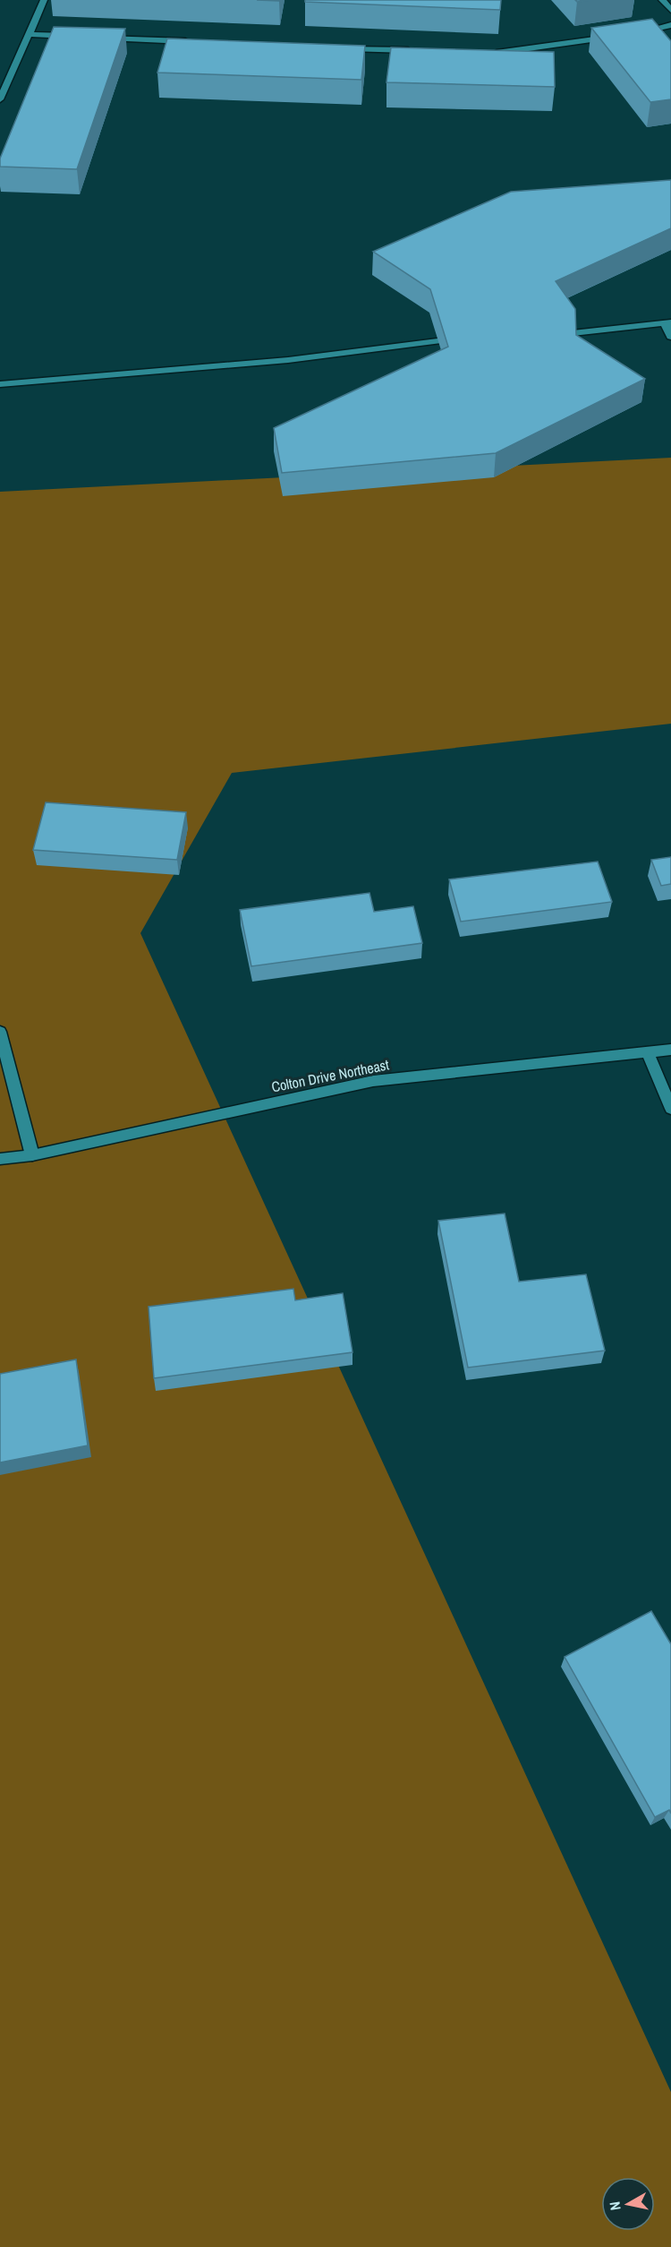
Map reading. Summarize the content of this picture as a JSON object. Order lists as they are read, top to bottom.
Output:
{
  "streets": {
    "street": ["Colton Drive Northeast"]
  },
  "north": "left"
}
